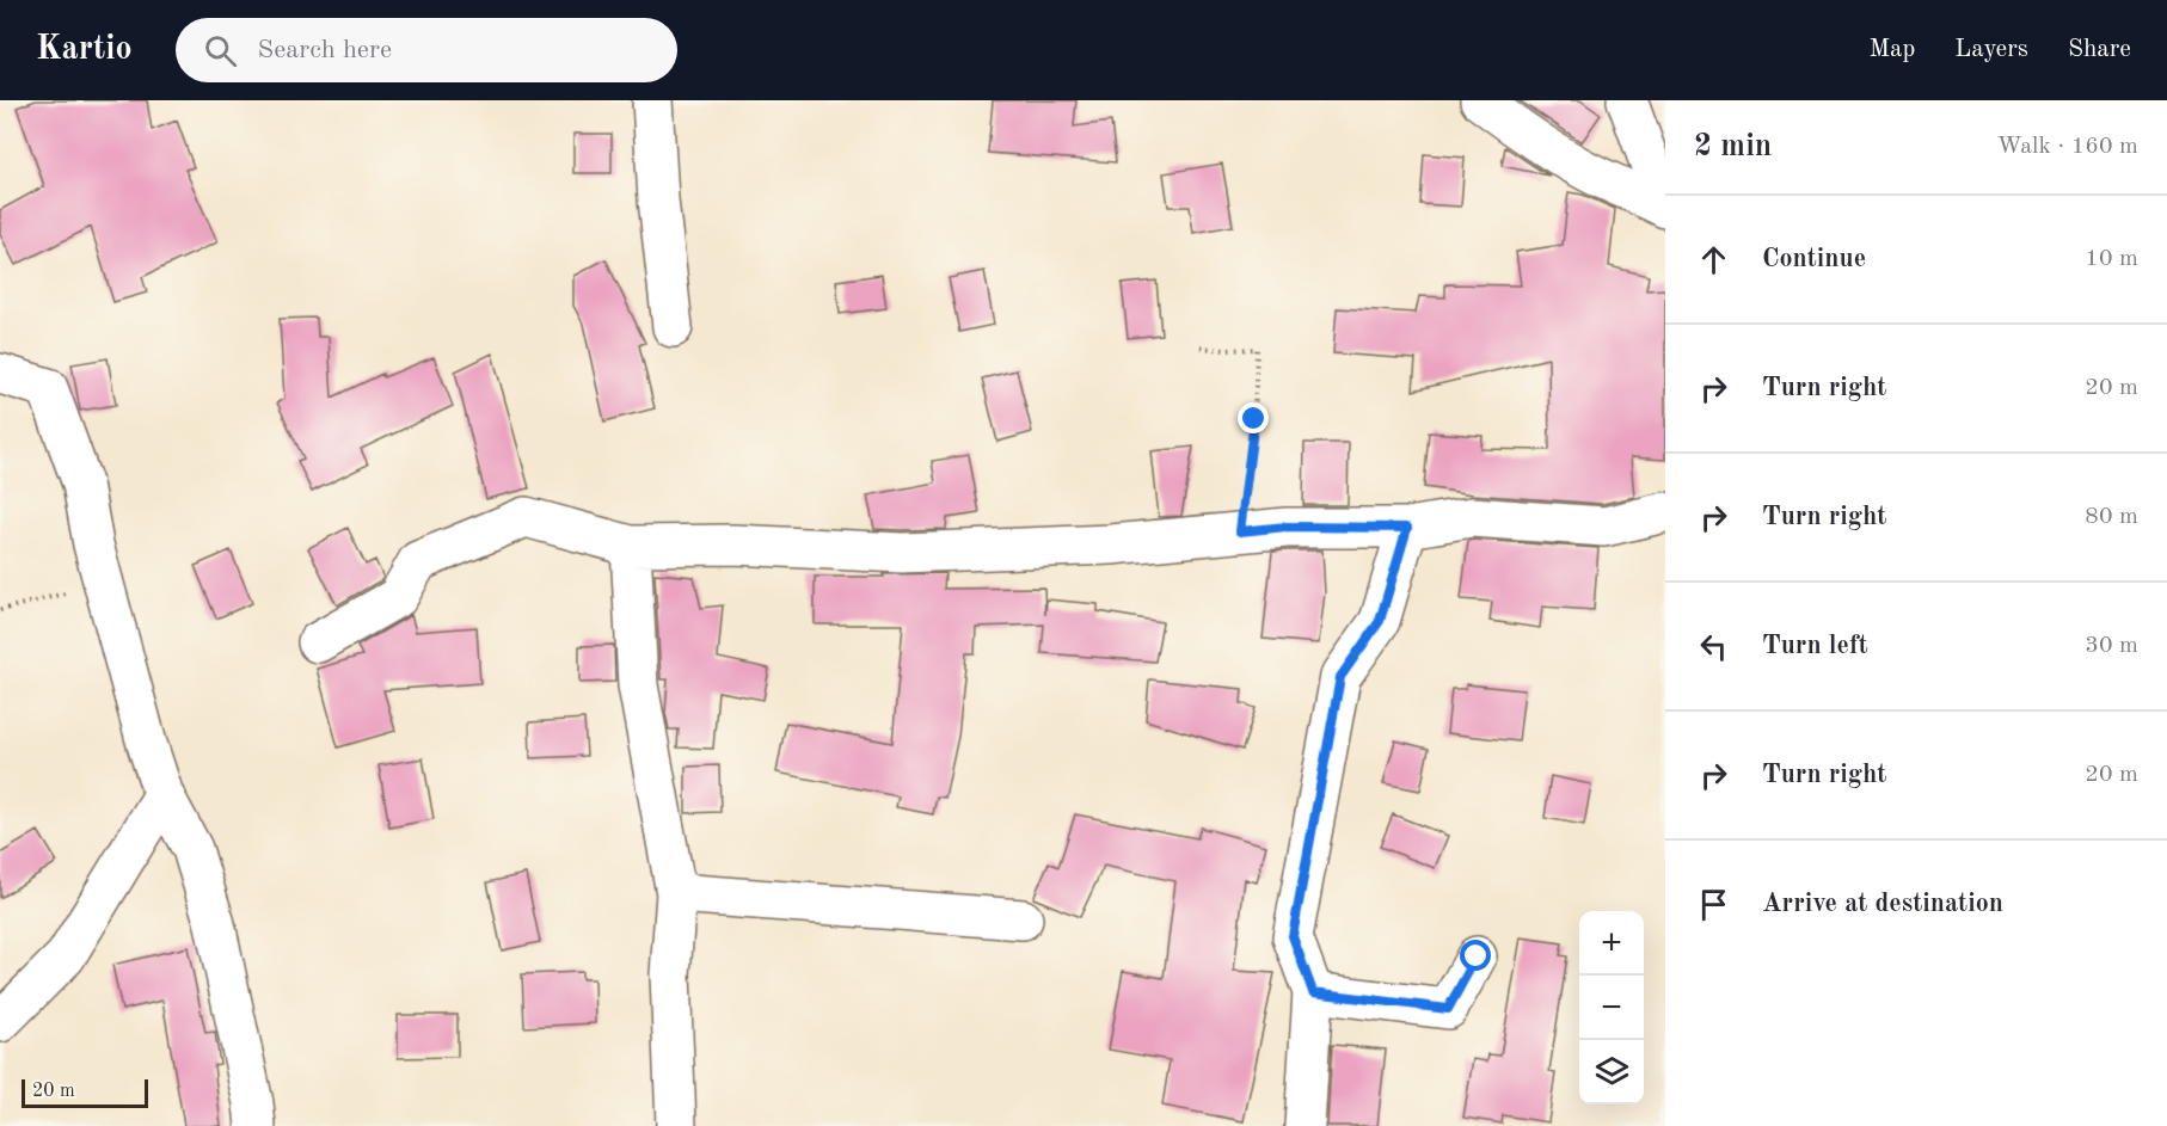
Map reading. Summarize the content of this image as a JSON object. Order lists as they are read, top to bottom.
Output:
{
  "scale_bar": "20 m",
  "page": {
    "header": "Kartio",
    "search": "Search here",
    "nav": ["Map", "Layers", "Share"],
    "heading": ["2 min", "Walk · 160 m"],
    "list": [
      ["Continue", "10 m"],
      ["Turn right", "20 m"],
      ["Turn right", "80 m"],
      ["Turn left", "30 m"],
      ["Turn right", "20 m"],
      "Arrive at destination"
    ],
    "map_buttons": ["+", "−"],
    "scale": "20 m"
  }
}
